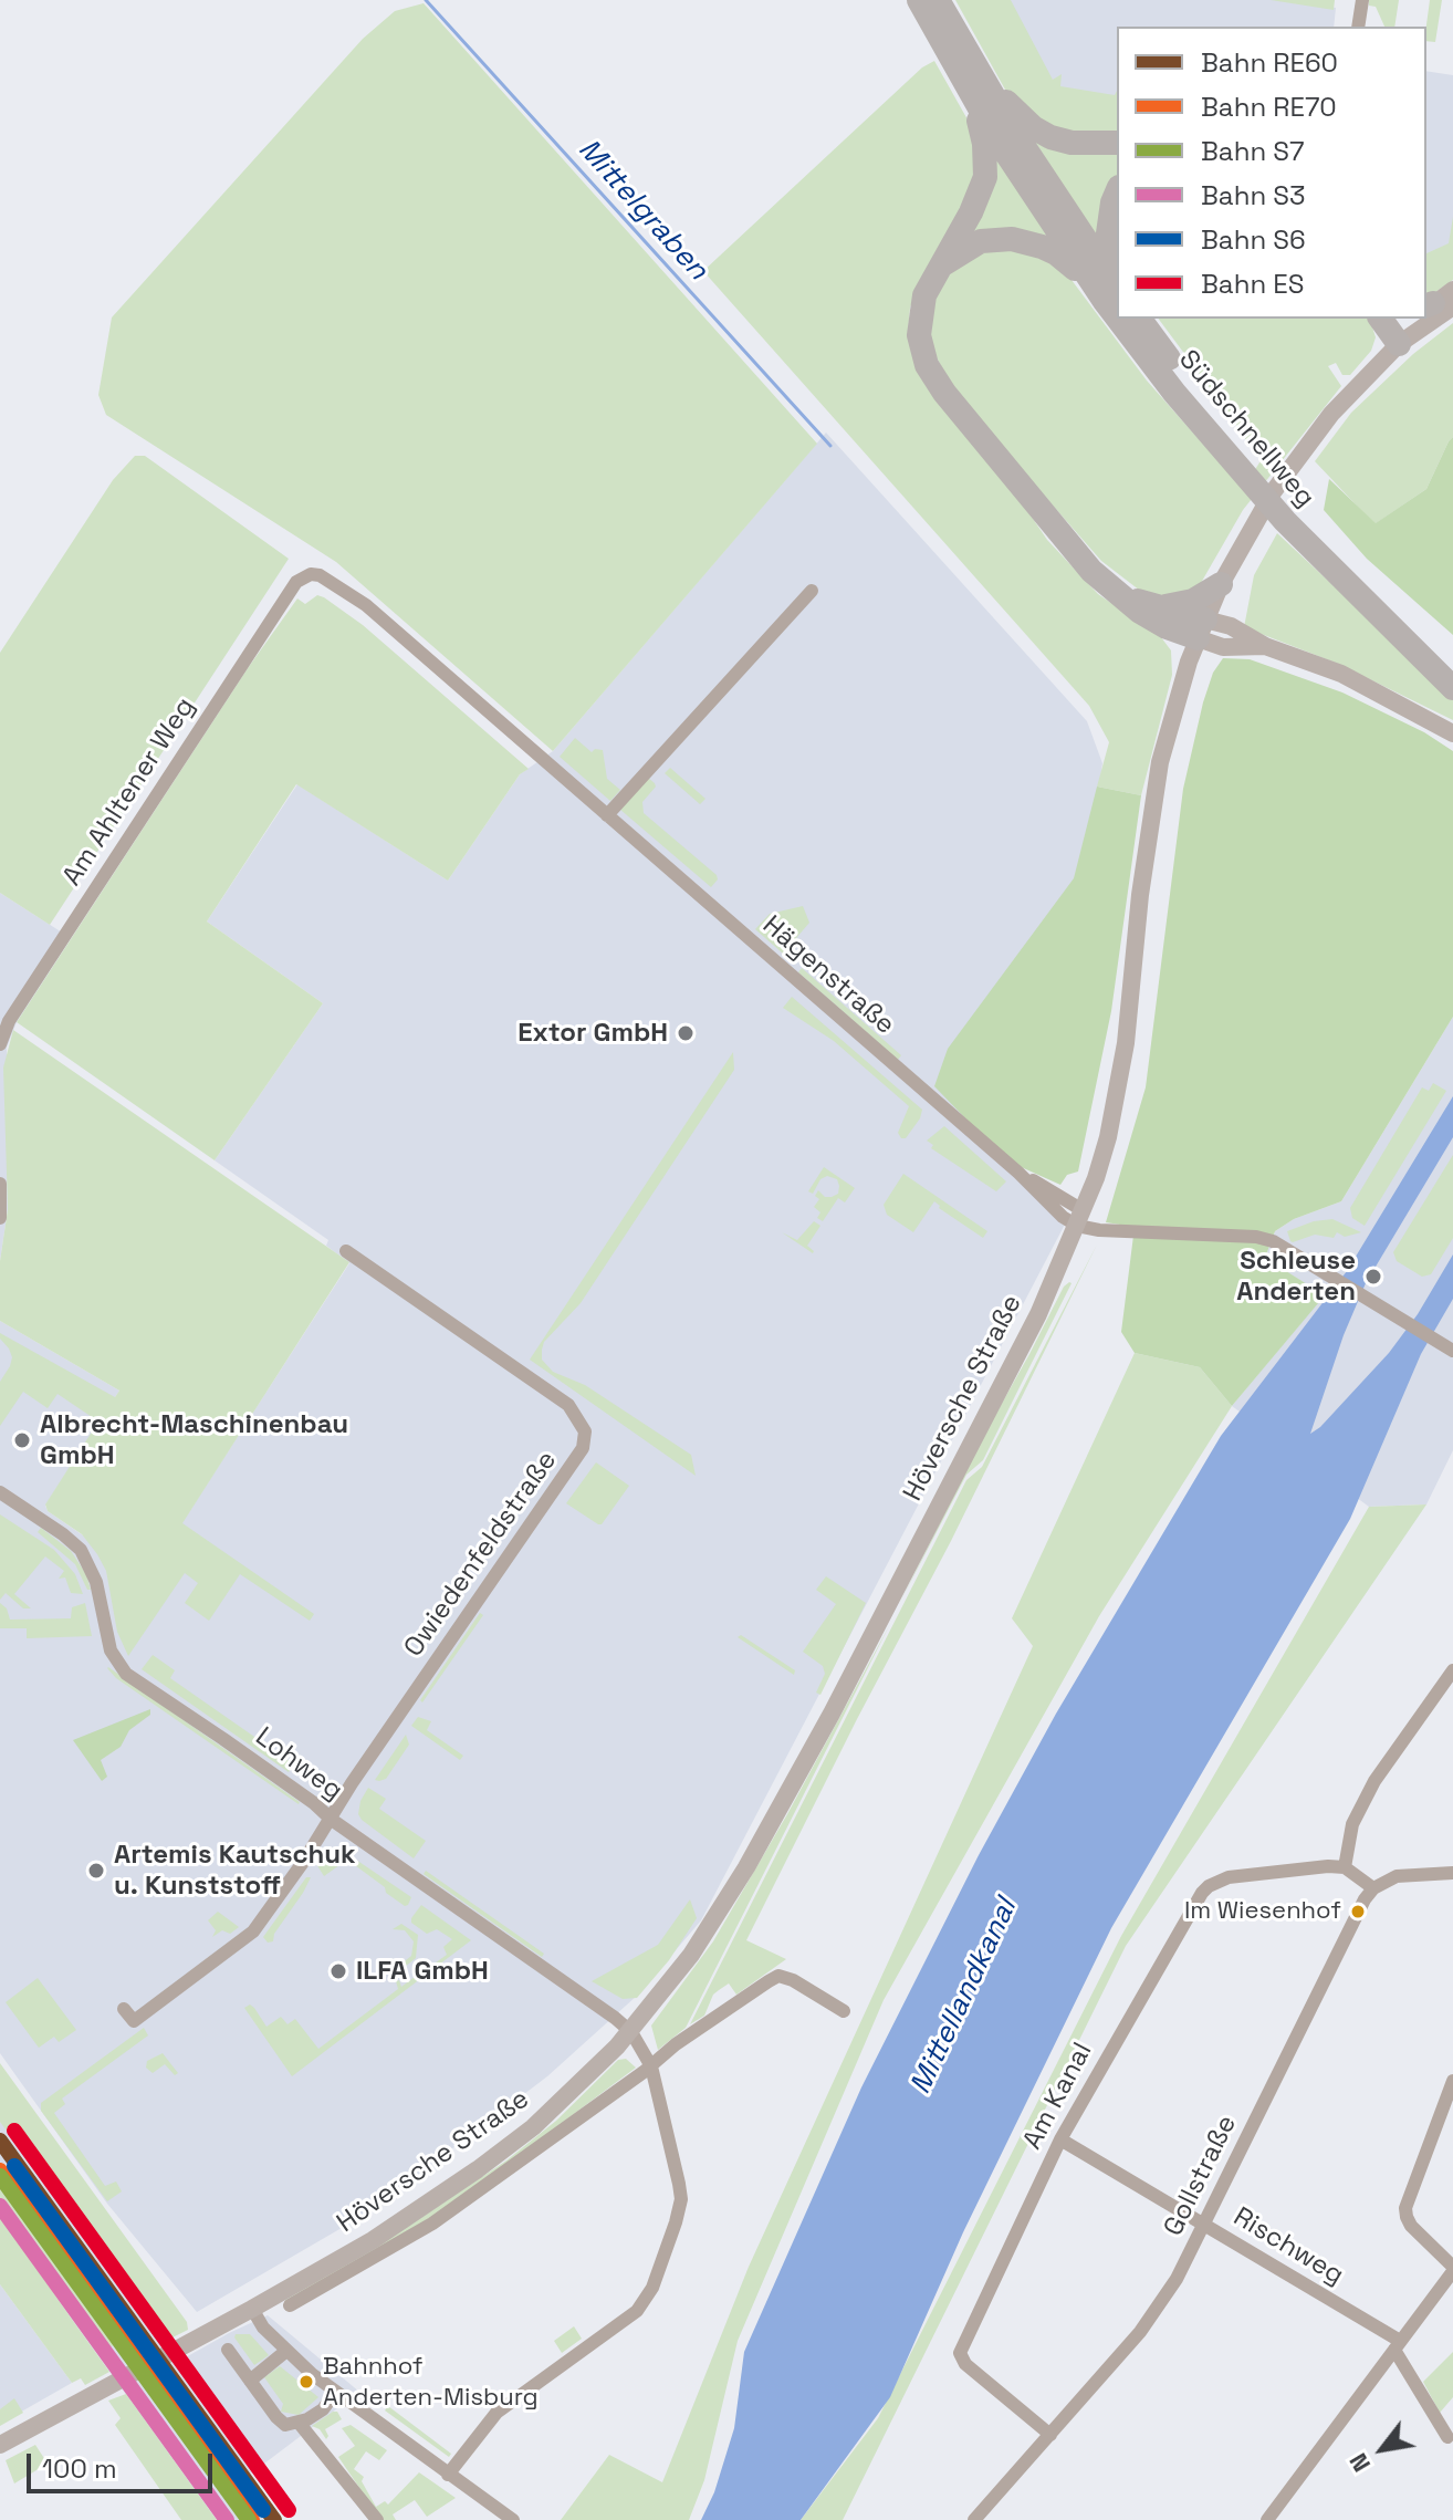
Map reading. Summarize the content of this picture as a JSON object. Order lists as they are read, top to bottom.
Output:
{
  "streets": {
    "highway": ["Südschnellweg"],
    "main road": ["Höversche Straße"],
    "street": [
      "Am Ahltener Weg",
      "Hägenstraße",
      "Owiedenfeldstraße",
      "Lohweg",
      "Am Kanal",
      "Gollstraße",
      "Rischweg"
    ]
  },
  "crossings": [
    ["Am Ahltener Weg", "Hägenstraße"],
    ["Hägenstraße", "Höversche Straße"],
    ["Höversche Straße", "Lohweg"],
    ["Owiedenfeldstraße", "Lohweg"],
    ["Am Kanal", "Gollstraße"],
    ["Am Kanal", "Rischweg"],
    ["Gollstraße", "Rischweg"]
  ],
  "water": ["Mittelgraben", "Mittellandkanal"],
  "places": [
    "Extor GmbH",
    "Schleuse Anderten",
    "Albrecht-Maschinenbau GmbH",
    "Artemis Kautschuk u. Kunststoff",
    "Im Wiesenhof",
    "ILFA GmbH",
    "Bahnhof Anderten-Misburg"
  ],
  "lines": [
    "rail line ES",
    "rail line RE60",
    "rail line S6",
    "rail line RE70",
    "rail line S7",
    "rail line S3"
  ],
  "legend": [
    "Bahn RE60",
    "Bahn RE70",
    "Bahn S7",
    "Bahn S3",
    "Bahn S6",
    "Bahn ES"
  ],
  "scale_bar": "100 m",
  "north": "bottom left"
}
